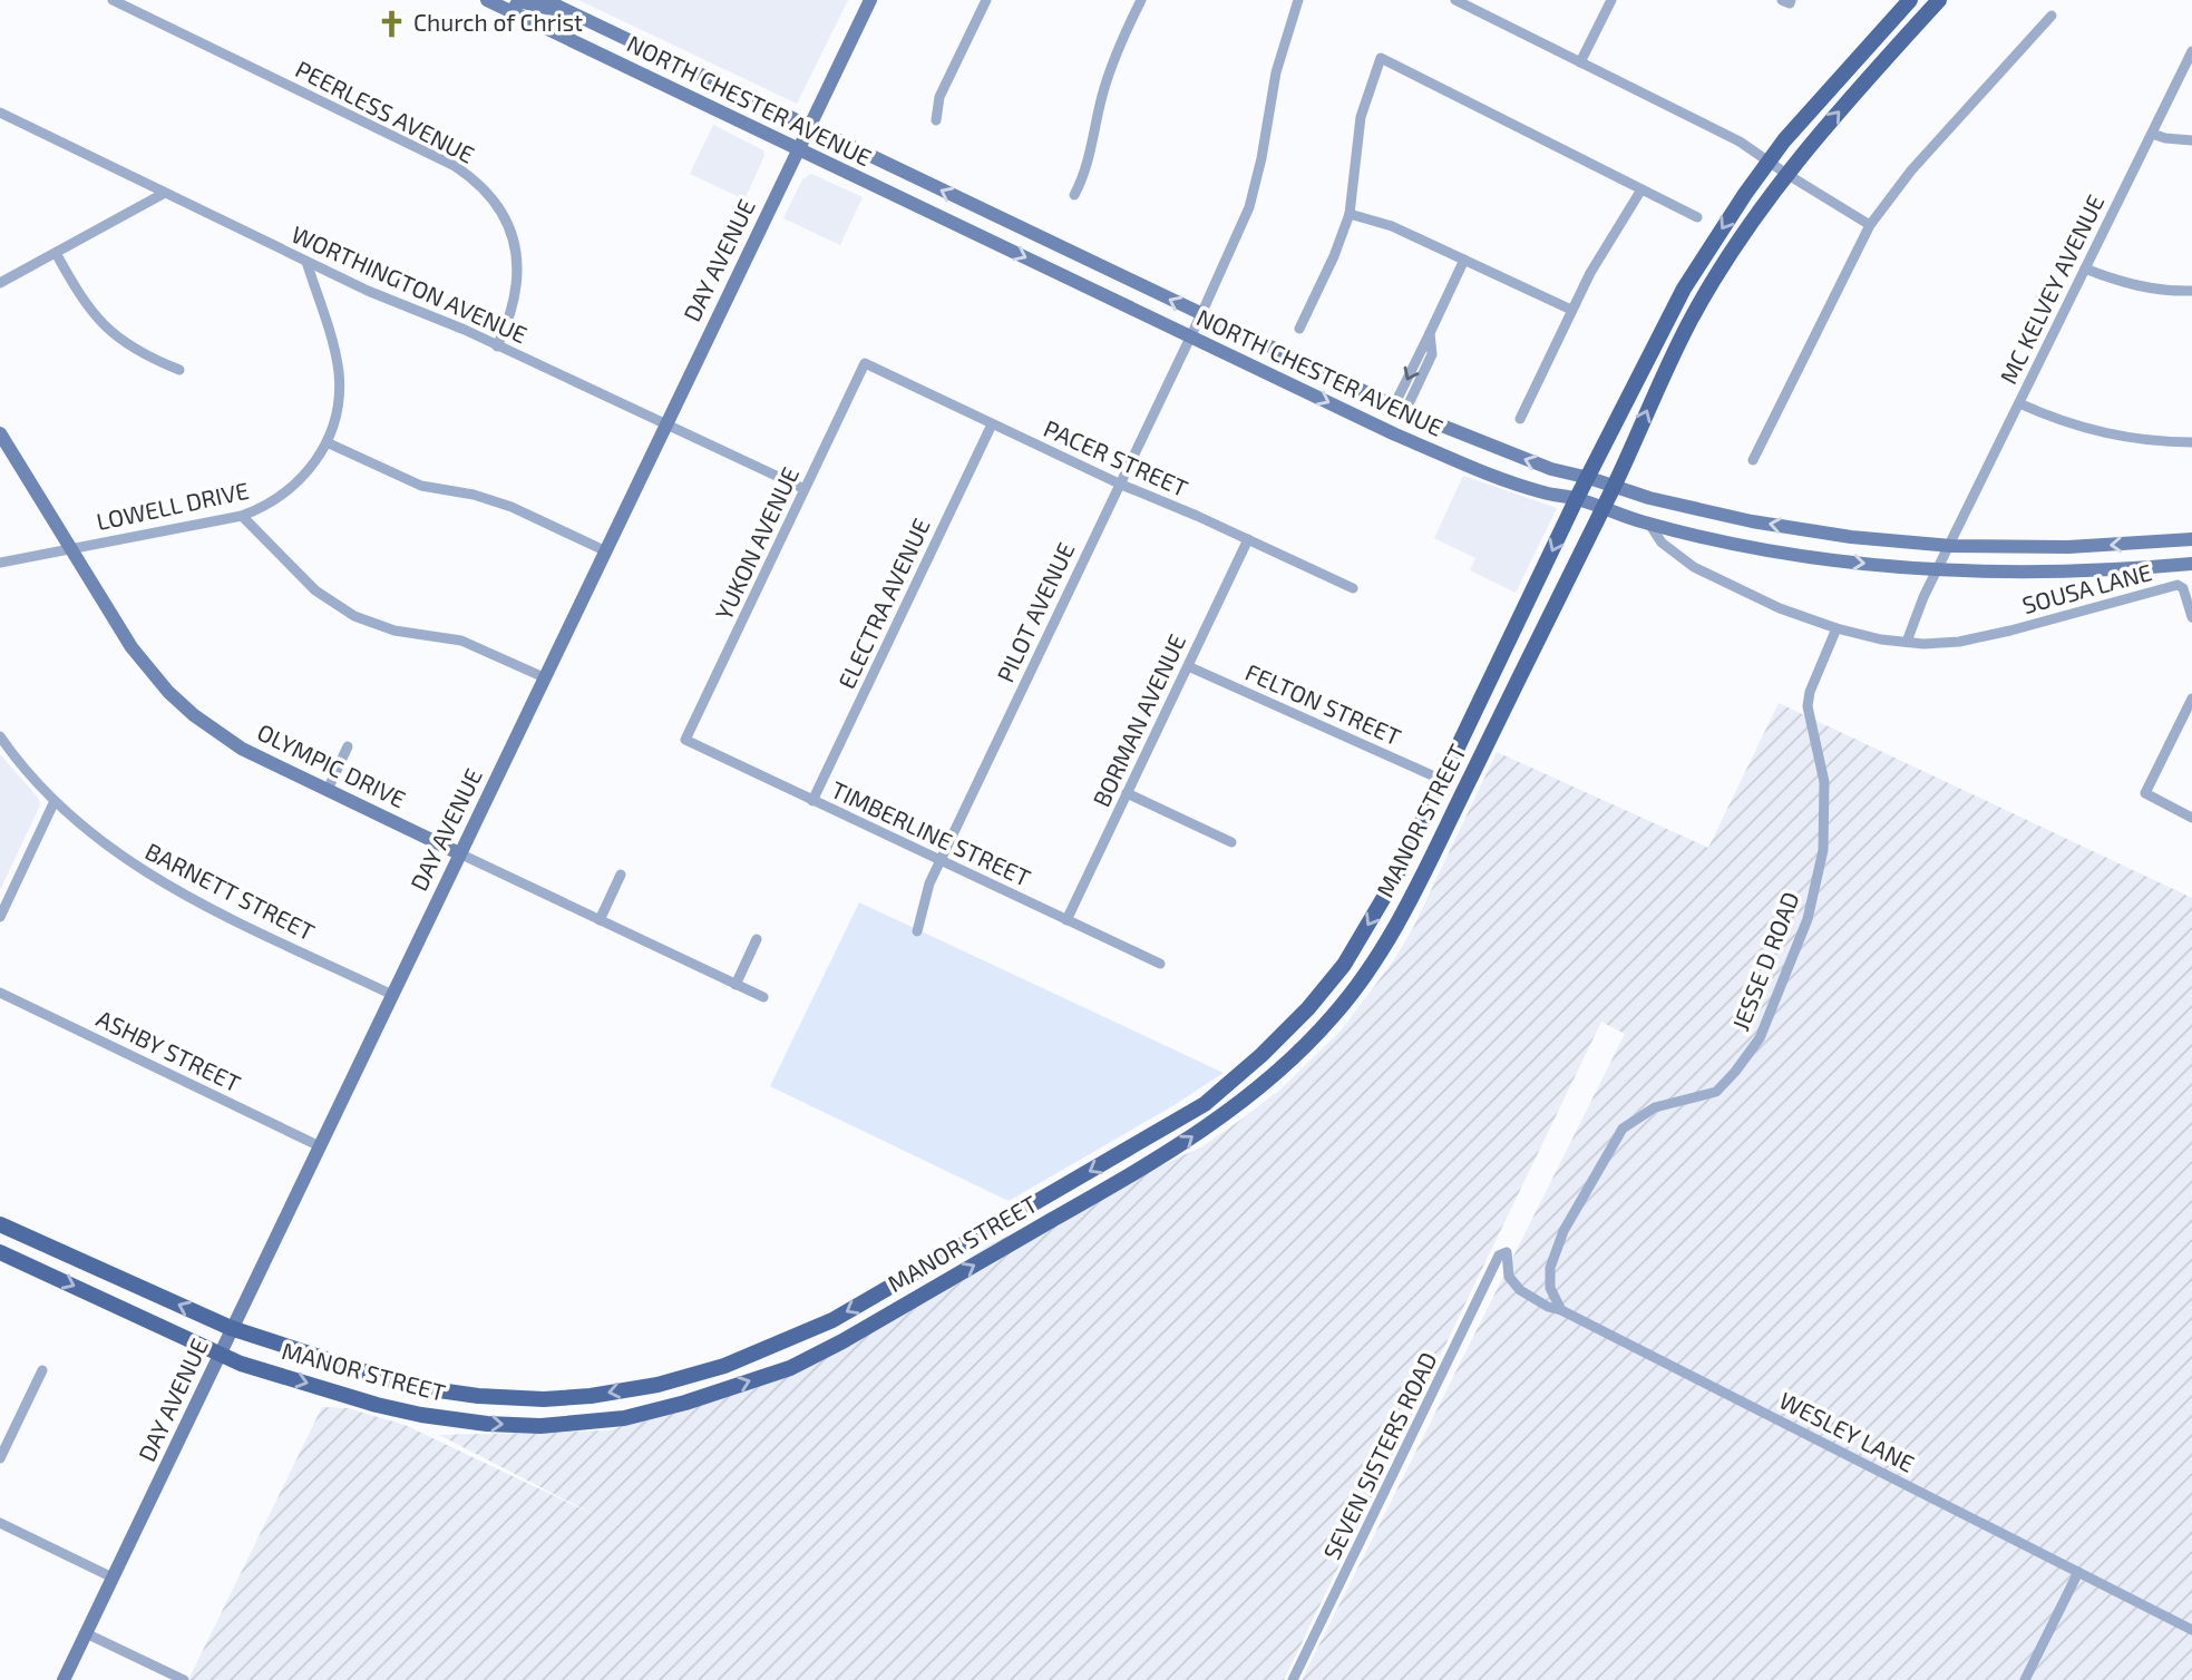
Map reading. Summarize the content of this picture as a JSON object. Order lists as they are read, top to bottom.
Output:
{
  "streets": {
    "main road": [
      "NORTH CHESTER AVENUE",
      "DAY AVENUE",
      "OLYMPIC DRIVE",
      "MANOR STREET"
    ],
    "street": [
      "PEERLESS AVENUE",
      "WORTHINGTON AVENUE",
      "MC KELVEY AVENUE",
      "PACER STREET",
      "LOWELL DRIVE",
      "YUKON AVENUE",
      "SOUSA LANE",
      "ELECTRA AVENUE",
      "PILOT AVENUE",
      "FELTON STREET",
      "BORMAN AVENUE",
      "TIMBERLINE STREET",
      "BARNETT STREET",
      "JESSE D ROAD",
      "ASHBY STREET",
      "WESLEY LANE",
      "SEVEN SISTERS ROAD"
    ]
  },
  "crossings": [
    ["NORTH CHESTER AVENUE", "DAY AVENUE"],
    ["NORTH CHESTER AVENUE", "MC KELVEY AVENUE"],
    ["NORTH CHESTER AVENUE", "PILOT AVENUE"],
    ["NORTH CHESTER AVENUE", "MANOR STREET"],
    ["PEERLESS AVENUE", "WORTHINGTON AVENUE"],
    ["DAY AVENUE", "WORTHINGTON AVENUE"],
    ["DAY AVENUE", "OLYMPIC DRIVE"],
    ["DAY AVENUE", "MANOR STREET"],
    ["DAY AVENUE", "BARNETT STREET"],
    ["DAY AVENUE", "ASHBY STREET"],
    ["WORTHINGTON AVENUE", "LOWELL DRIVE"],
    ["WORTHINGTON AVENUE", "YUKON AVENUE"],
    ["PACER STREET", "YUKON AVENUE"],
    ["PACER STREET", "ELECTRA AVENUE"],
    ["PACER STREET", "PILOT AVENUE"],
    ["PACER STREET", "BORMAN AVENUE"],
    ["LOWELL DRIVE", "OLYMPIC DRIVE"],
    ["YUKON AVENUE", "TIMBERLINE STREET"],
    ["ELECTRA AVENUE", "TIMBERLINE STREET"],
    ["PILOT AVENUE", "TIMBERLINE STREET"],
    ["FELTON STREET", "BORMAN AVENUE"],
    ["FELTON STREET", "MANOR STREET"],
    ["BORMAN AVENUE", "TIMBERLINE STREET"],
    ["JESSE D ROAD", "WESLEY LANE"],
    ["WESLEY LANE", "SEVEN SISTERS ROAD"]
  ],
  "places": {
    "church": ["Church of Christ"]
  }
}
